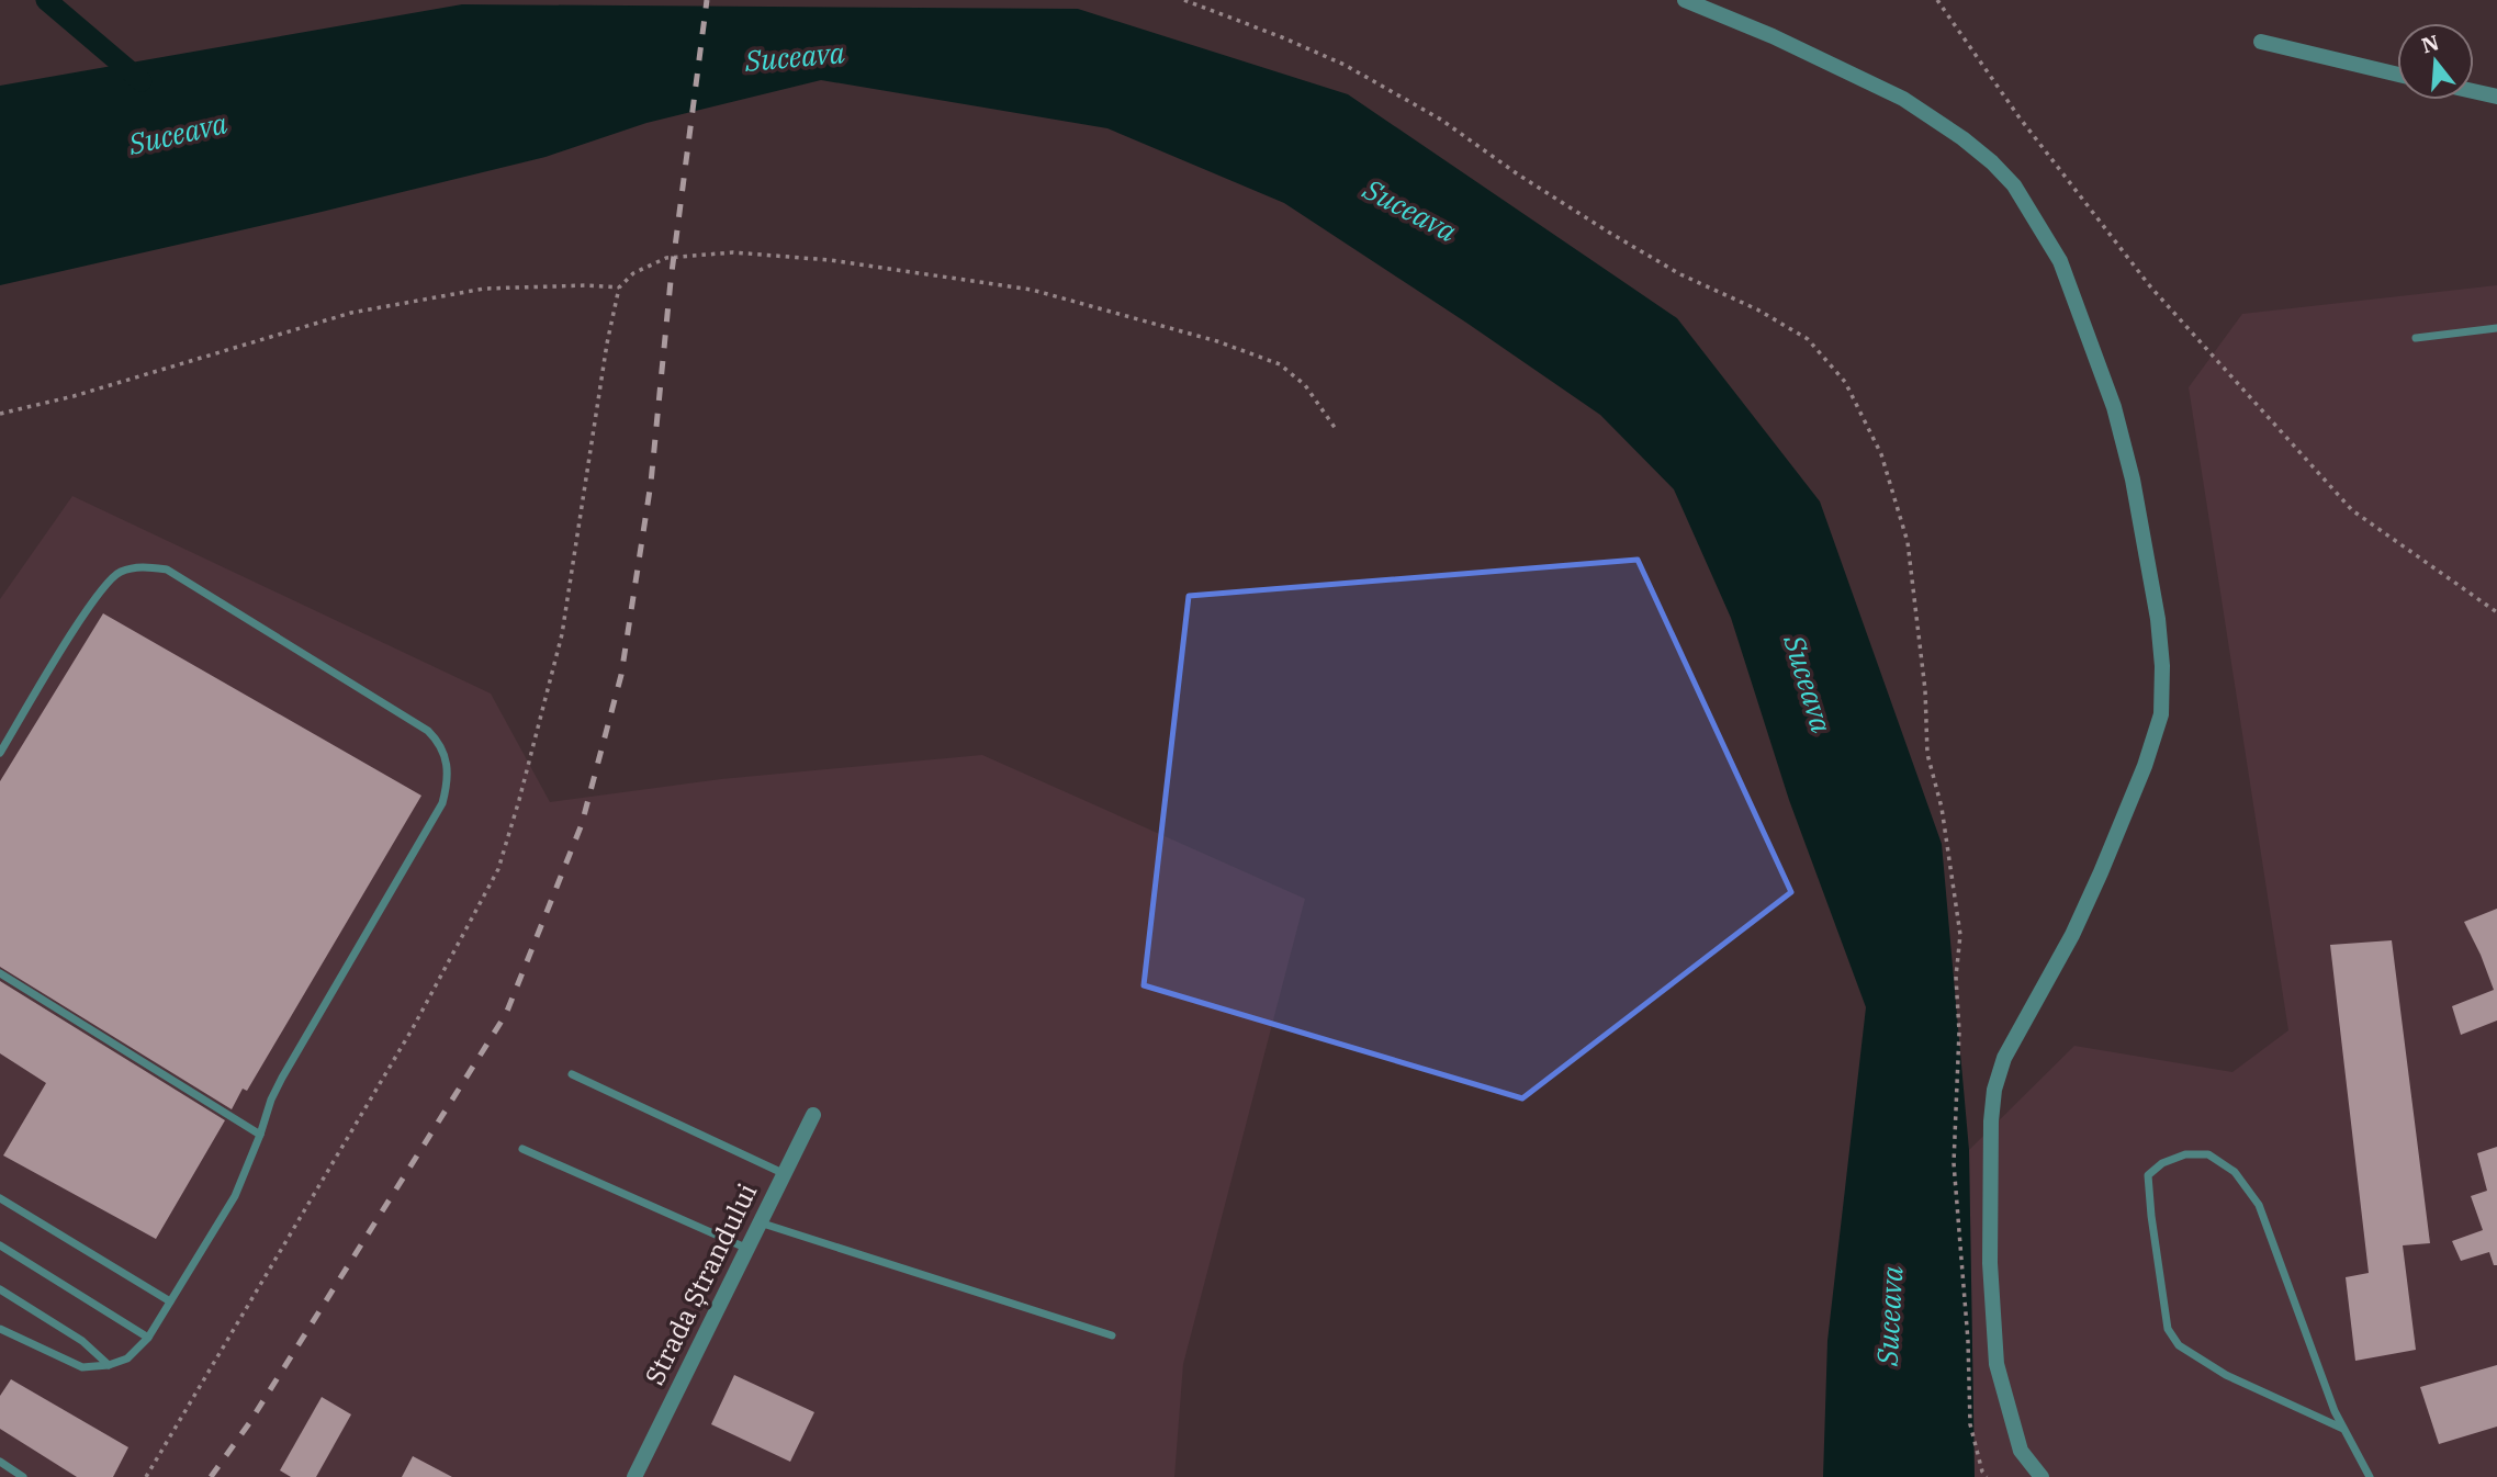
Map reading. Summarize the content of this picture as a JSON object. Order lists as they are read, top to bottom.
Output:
{
  "streets": {
    "street": ["Strada Ștrandului"]
  },
  "water": ["Suceava"],
  "north": "top"
}
